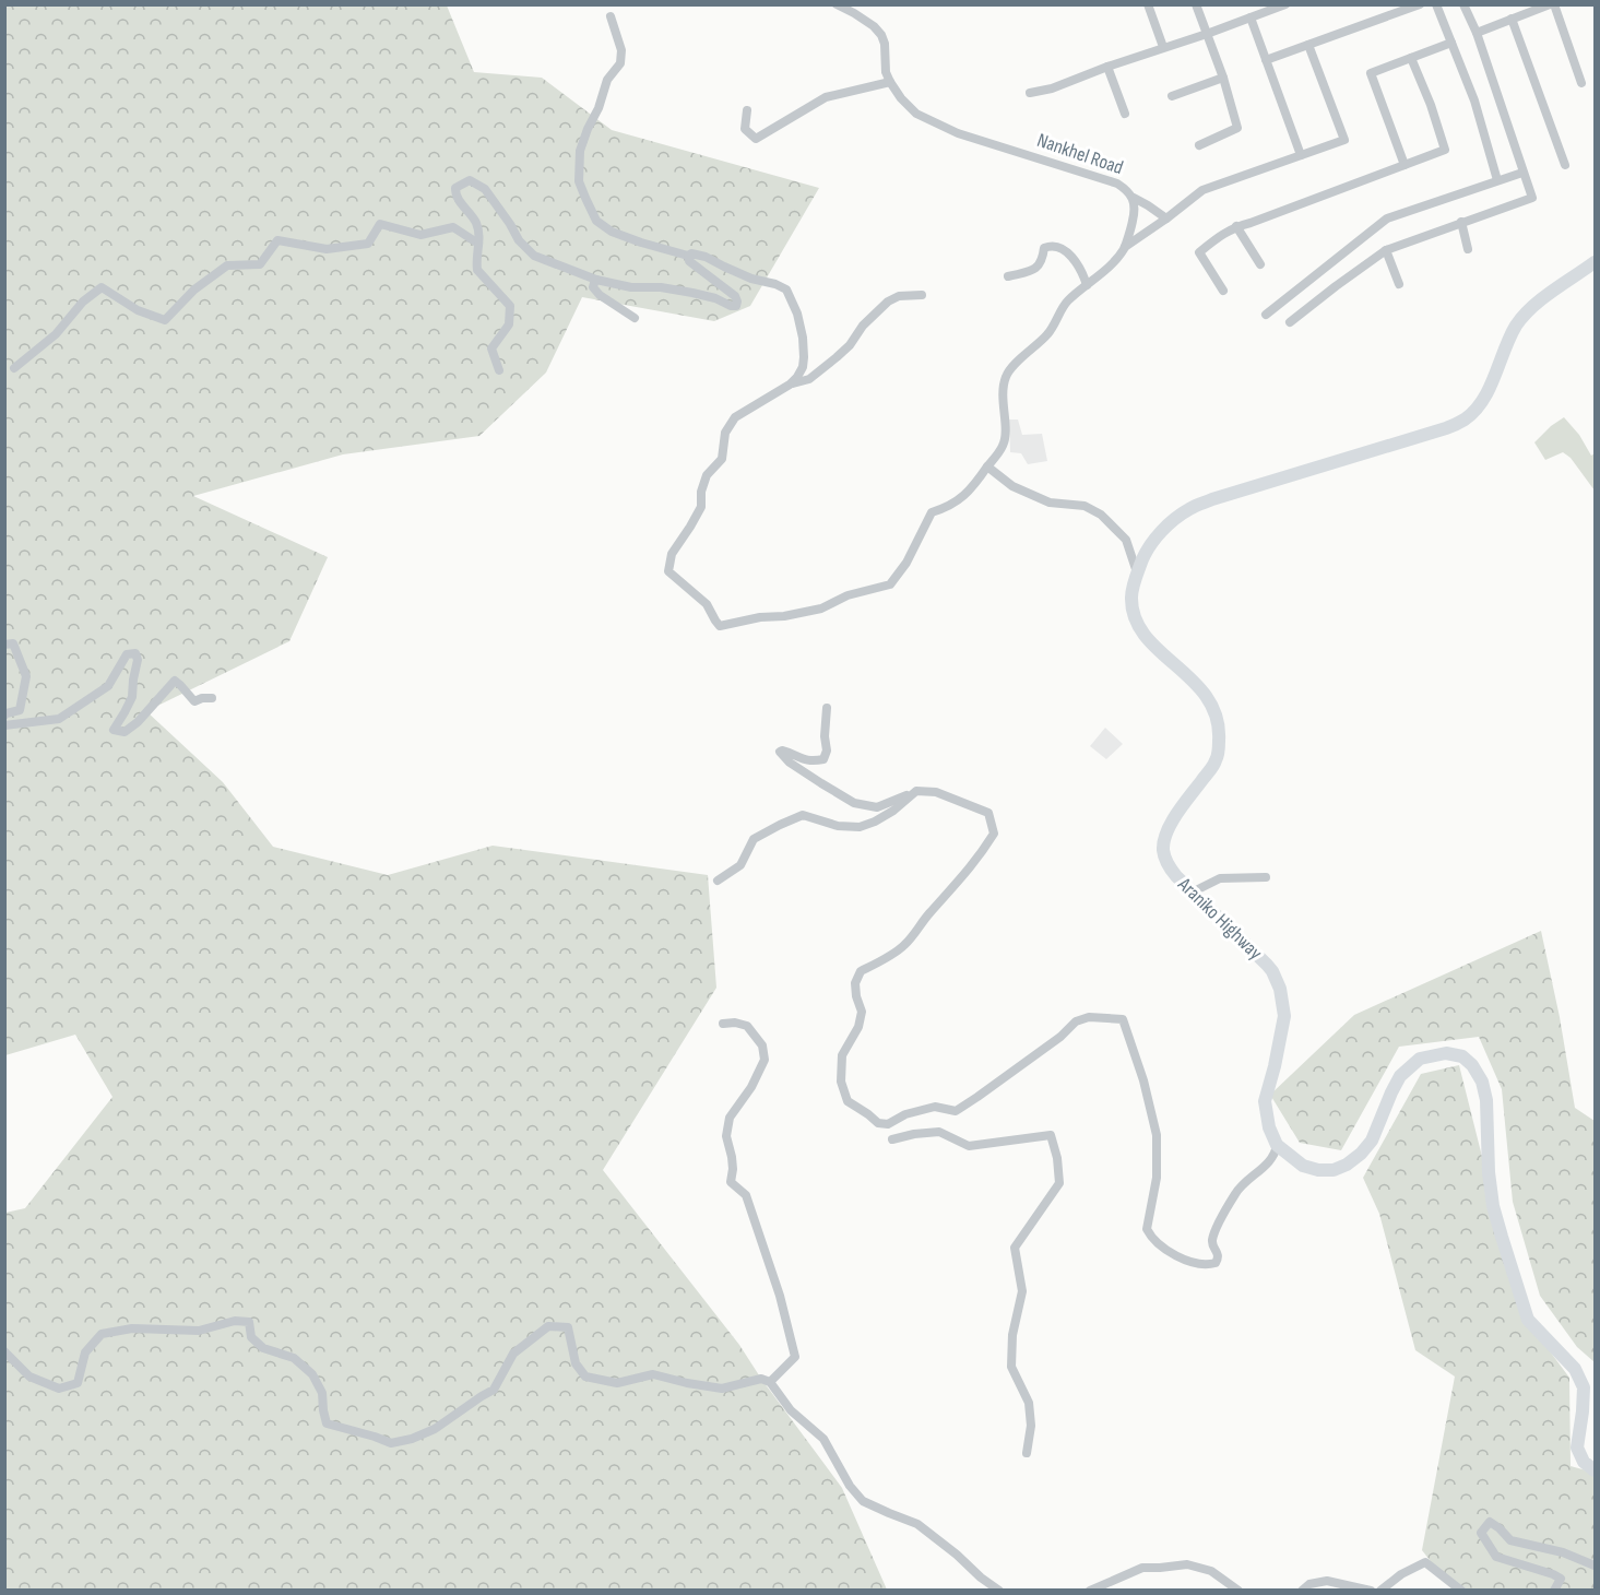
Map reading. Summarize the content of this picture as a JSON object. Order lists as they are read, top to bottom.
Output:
{
  "streets": {
    "highway": ["Araniko Highway"],
    "street": ["Nankhel Road"]
  }
}
